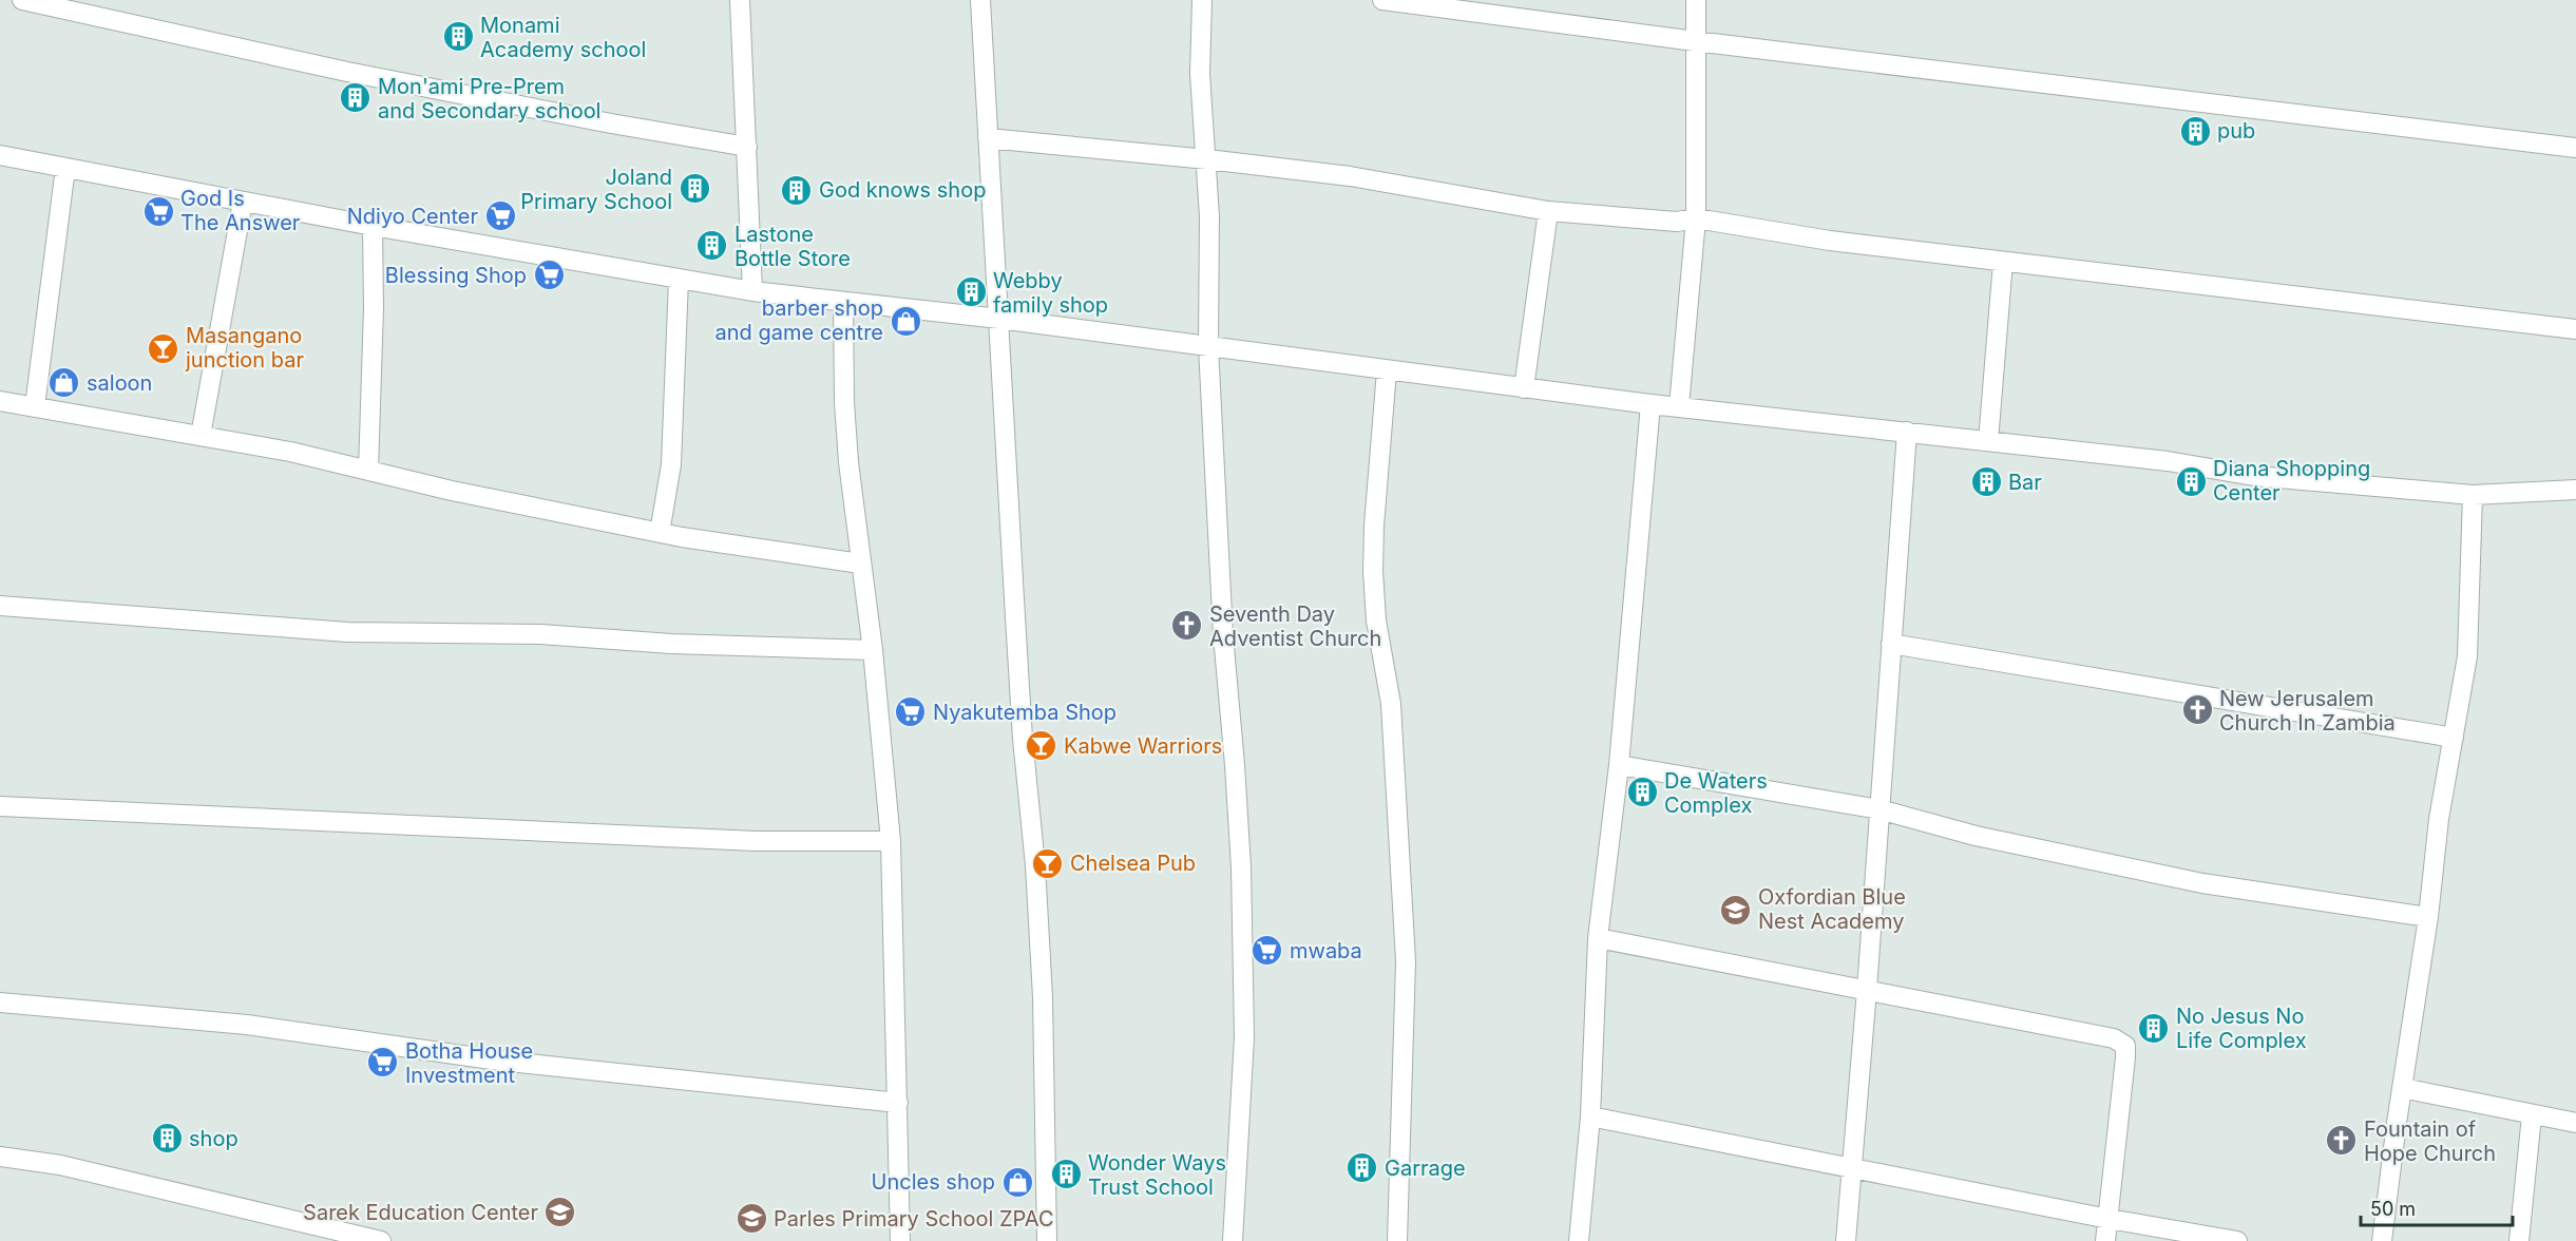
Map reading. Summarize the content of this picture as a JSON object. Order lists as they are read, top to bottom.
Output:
{
  "places": {
    "building": [
      "Monami Academy school",
      "Mon'ami Pre-Prem and Secondary school",
      "pub",
      "Joland Primary School",
      "God knows shop",
      "Lastone Bottle Store",
      "Webby family shop",
      "Diana Shopping Center",
      "Bar",
      "De Waters Complex",
      "No Jesus No Life Complex",
      "shop",
      "Garrage",
      "Wonder Ways Trust School"
    ],
    "supermarket": [
      "God Is The Answer",
      "Ndiyo Center",
      "Blessing Shop",
      "Nyakutemba Shop",
      "mwaba",
      "Botha House Investment"
    ],
    "shop": ["barber shop and game centre", "saloon", "Uncles shop"],
    "bar": ["Masangano junction bar", "Kabwe Warriors", "Chelsea Pub"],
    "church": ["Seventh Day Adventist Church", "New Jerusalem Church In Zambia", "Fountain of Hope Church"],
    "school or university": ["Oxfordian Blue Nest Academy", "Sarek Education Center", "Parles Primary School ZPAC"]
  },
  "scale_bar": "50 m"
}
